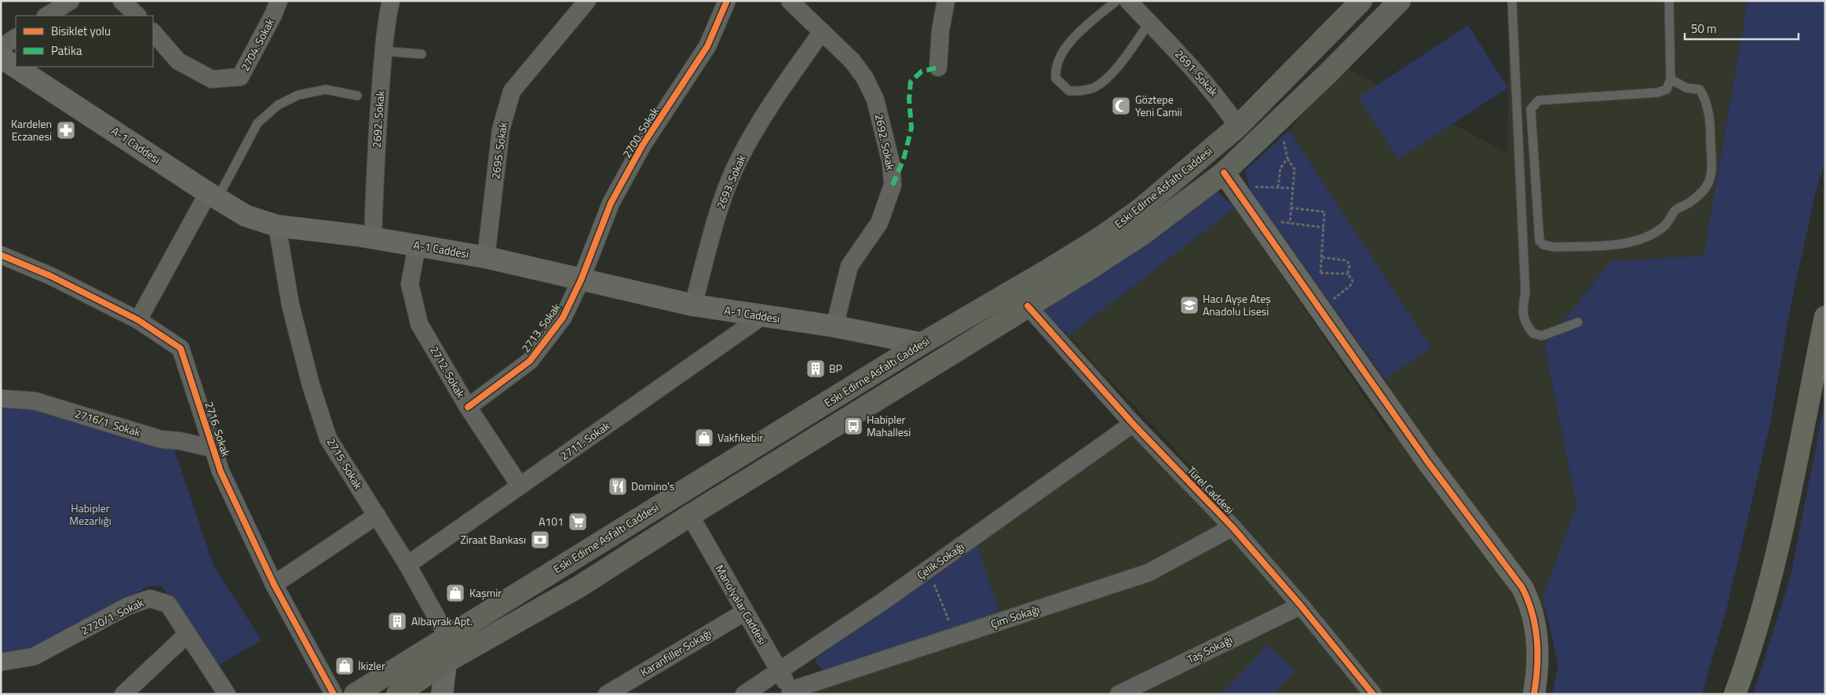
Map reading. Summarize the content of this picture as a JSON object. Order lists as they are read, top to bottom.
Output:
{
  "streets": {
    "main road": ["A-1 Caddesi", "Eski Edirne Asfaltı Caddesi"],
    "street": [
      "2704. Sokak",
      "2691. Sokak",
      "2692. Sokak",
      "2700. Sokak",
      "2695. Sokak",
      "2693. Sokak",
      "2713. Sokak",
      "2712. Sokak",
      "2716/1. Sokak",
      "2716. Sokak",
      "2711. Sokak",
      "2715. Sokak",
      "Türel Caddesi",
      "Çelik Sokağı",
      "Manolyalar Caddesi",
      "2720/1. Sokak",
      "Çim Sokağı",
      "Taş Sokağı",
      "Karanfiller Sokağı"
    ]
  },
  "crossings": [
    ["2691. Sokak", "Eski Edirne Asfaltı Caddesi"],
    ["2692. Sokak", "A-1 Caddesi"],
    ["2692. Sokak", "2693. Sokak"],
    ["2700. Sokak", "A-1 Caddesi"],
    ["2700. Sokak", "2713. Sokak"],
    ["A-1 Caddesi", "2695. Sokak"],
    ["A-1 Caddesi", "2693. Sokak"],
    ["A-1 Caddesi", "Eski Edirne Asfaltı Caddesi"],
    ["A-1 Caddesi", "2713. Sokak"],
    ["A-1 Caddesi", "2712. Sokak"],
    ["A-1 Caddesi", "2711. Sokak"],
    ["A-1 Caddesi", "2715. Sokak"],
    ["Eski Edirne Asfaltı Caddesi", "2715. Sokak"],
    ["Eski Edirne Asfaltı Caddesi", "Türel Caddesi"],
    ["Eski Edirne Asfaltı Caddesi", "Manolyalar Caddesi"],
    ["2713. Sokak", "2712. Sokak"],
    ["2712. Sokak", "2711. Sokak"],
    ["2716/1. Sokak", "2716. Sokak"],
    ["2711. Sokak", "2715. Sokak"],
    ["Türel Caddesi", "Çelik Sokağı"],
    ["Türel Caddesi", "Çim Sokağı"],
    ["Türel Caddesi", "Taş Sokağı"],
    ["Çelik Sokağı", "Manolyalar Caddesi"],
    ["Manolyalar Caddesi", "Çim Sokağı"],
    ["Manolyalar Caddesi", "Karanfiller Sokağı"]
  ],
  "parks": ["Habipler Mezarlığı"],
  "places": {
    "mosque": ["Göztepe Yeni Camii"],
    "pharmacy": ["Kardelen Eczanesi"],
    "school or university": ["Hacı Ayşe Ateş Anadolu Lisesi"],
    "building": ["BP", "Albayrak Apt."],
    "bus stop": ["Habipler Mahallesi"],
    "shop": ["Vakfıkebir", "Kaşmir", "İkizler"],
    "restaurant": ["Domino's"],
    "supermarket": ["A101"],
    "bank": ["Ziraat Bankası"]
  },
  "legend": ["Bisiklet yolu", "Patika"],
  "scale_bar": "50 m"
}
